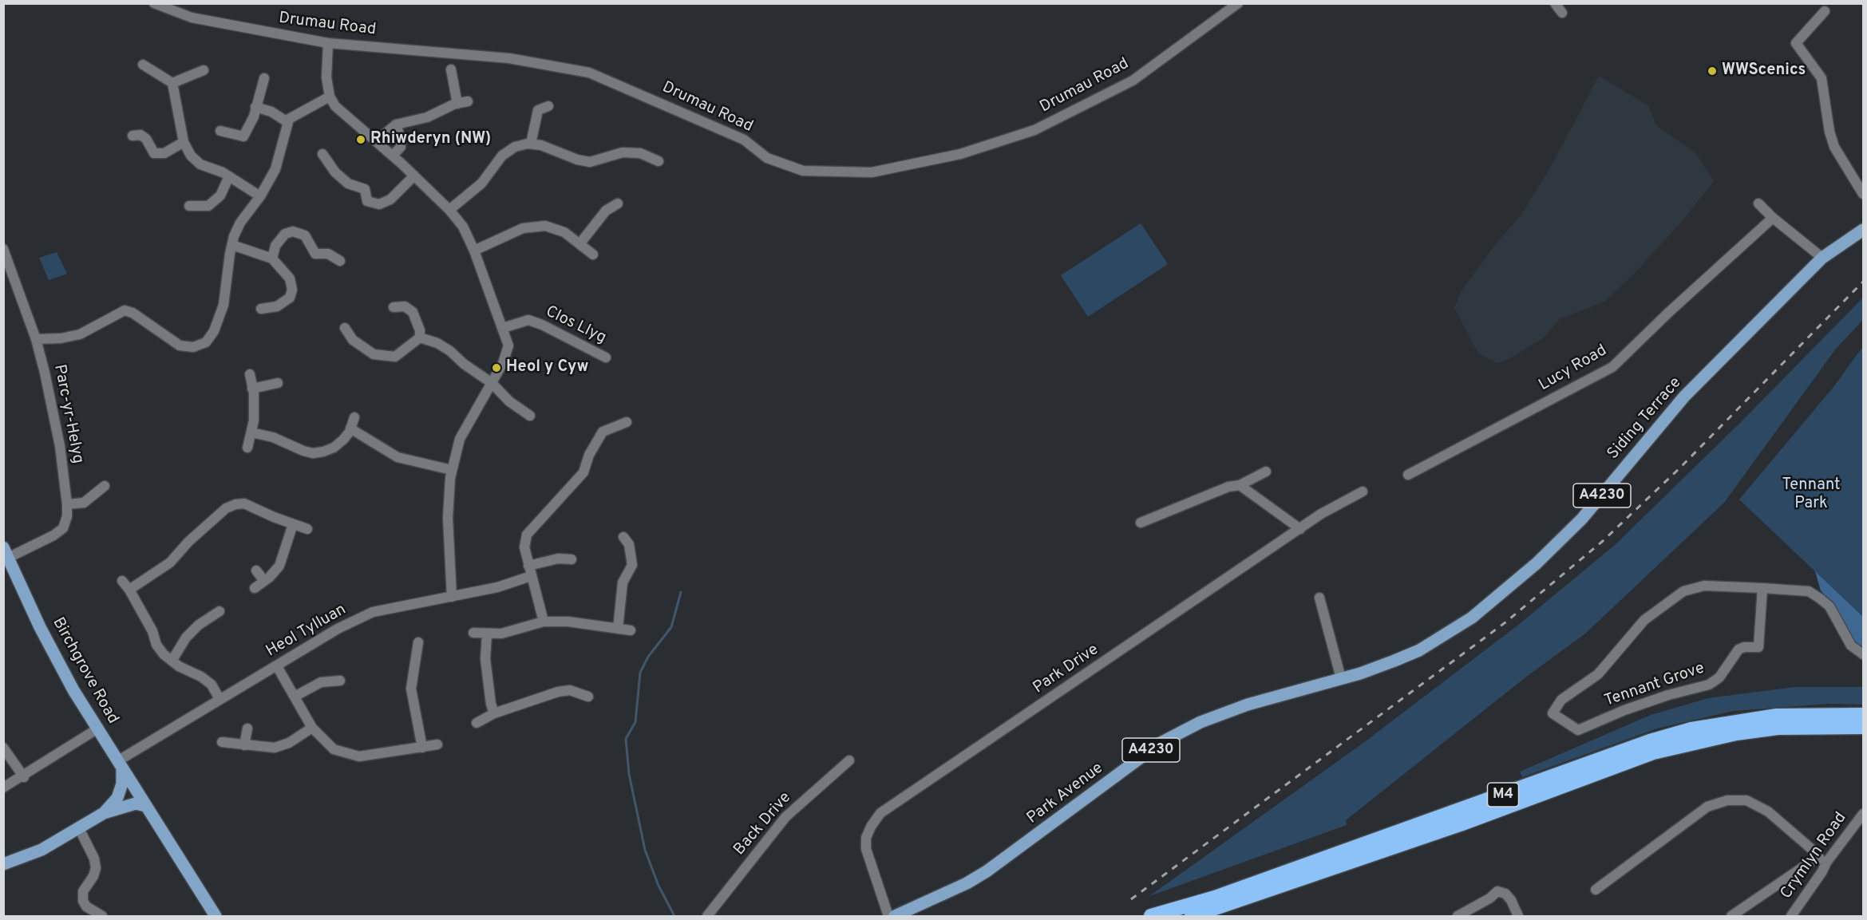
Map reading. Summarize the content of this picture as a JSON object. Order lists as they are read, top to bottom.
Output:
{
  "streets": {
    "highway": ["M4"],
    "main road": [
      "Siding Terrace",
      "A4230",
      "Birchgrove Road",
      "Park Avenue"
    ],
    "street": [
      "Drumau Road",
      "Clos Llyg",
      "Lucy Road",
      "Parc-yr-Helyg",
      "Heol Tylluan",
      "Park Drive",
      "Tennant Grove",
      "Back Drive",
      "Crymlyn Road"
    ]
  },
  "crossings": [
    ["Parc-yr-Helyg", "Birchgrove Road"],
    ["Siding Terrace", "A4230"],
    ["Siding Terrace", "Park Avenue"],
    ["Heol Tylluan", "Birchgrove Road"]
  ],
  "parks": ["Tennant Park"],
  "places": ["WWScenics", "Rhiwderyn (NW)", "Heol y Cyw"]
}
